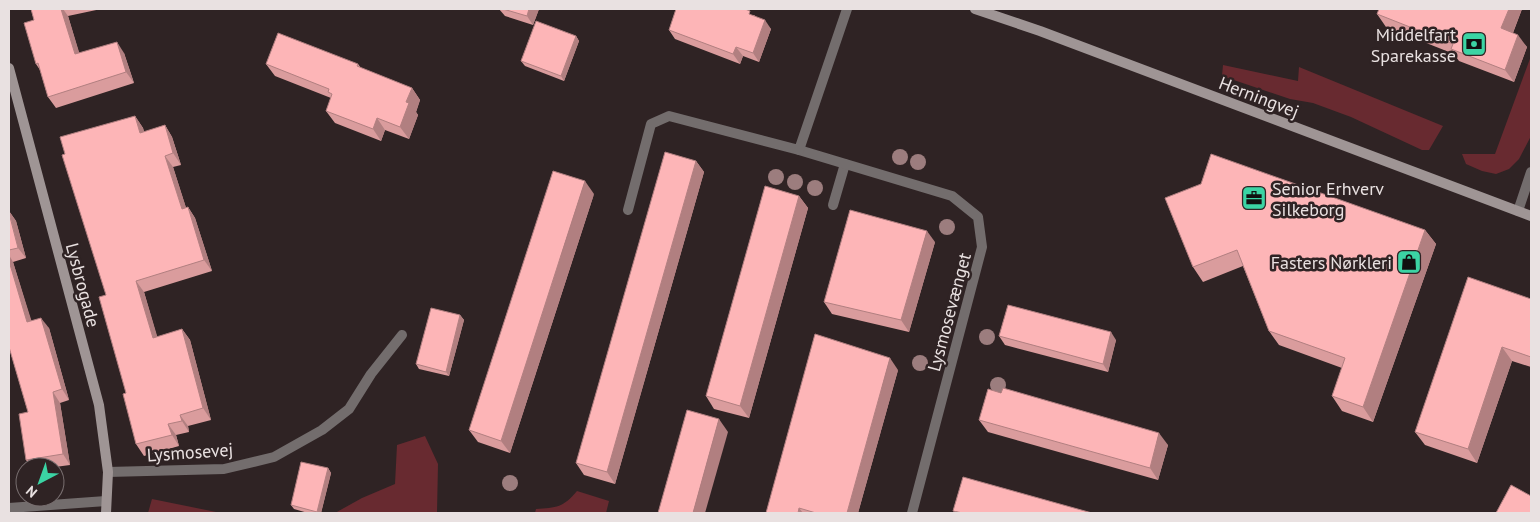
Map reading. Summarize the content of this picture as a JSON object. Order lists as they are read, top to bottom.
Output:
{
  "streets": {
    "street": [
      "Herningvej",
      "Lysbrogade",
      "Lysmosevænget",
      "Lysmosevej"
    ]
  },
  "crossings": [
    ["Lysbrogade", "Lysmosevej"]
  ],
  "places": {
    "bank": ["Middelfart Sparekasse"],
    "office": ["Senior Erhverv Silkeborg"],
    "shop": ["Fasters Nørkleri"]
  },
  "north": "bottom left"
}
